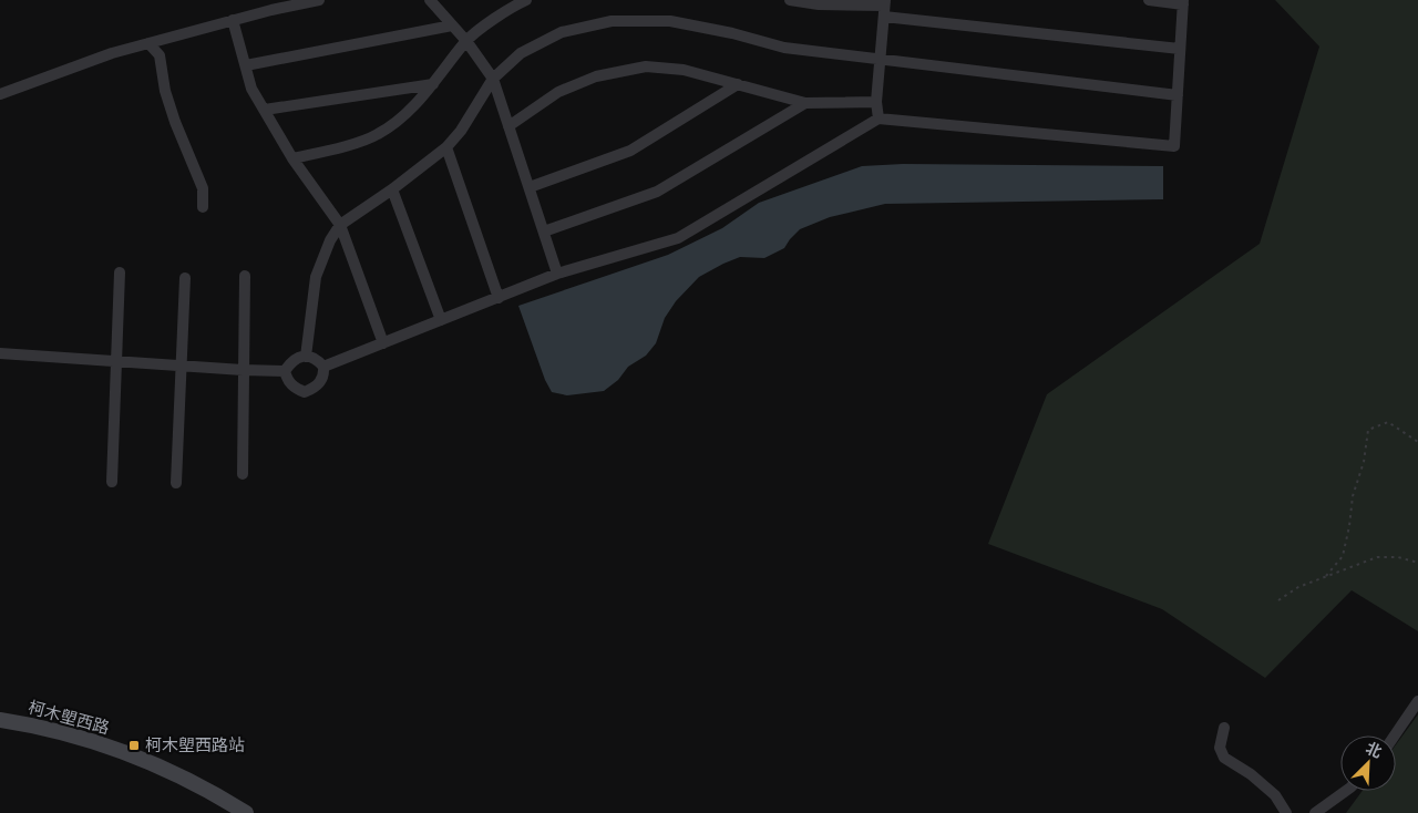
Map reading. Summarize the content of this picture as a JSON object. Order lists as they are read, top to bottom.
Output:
{
  "streets": {
    "street": ["柯木塱西路"]
  },
  "places": {
    "transit": ["柯木塱西路站"]
  },
  "north": "top right"
}
